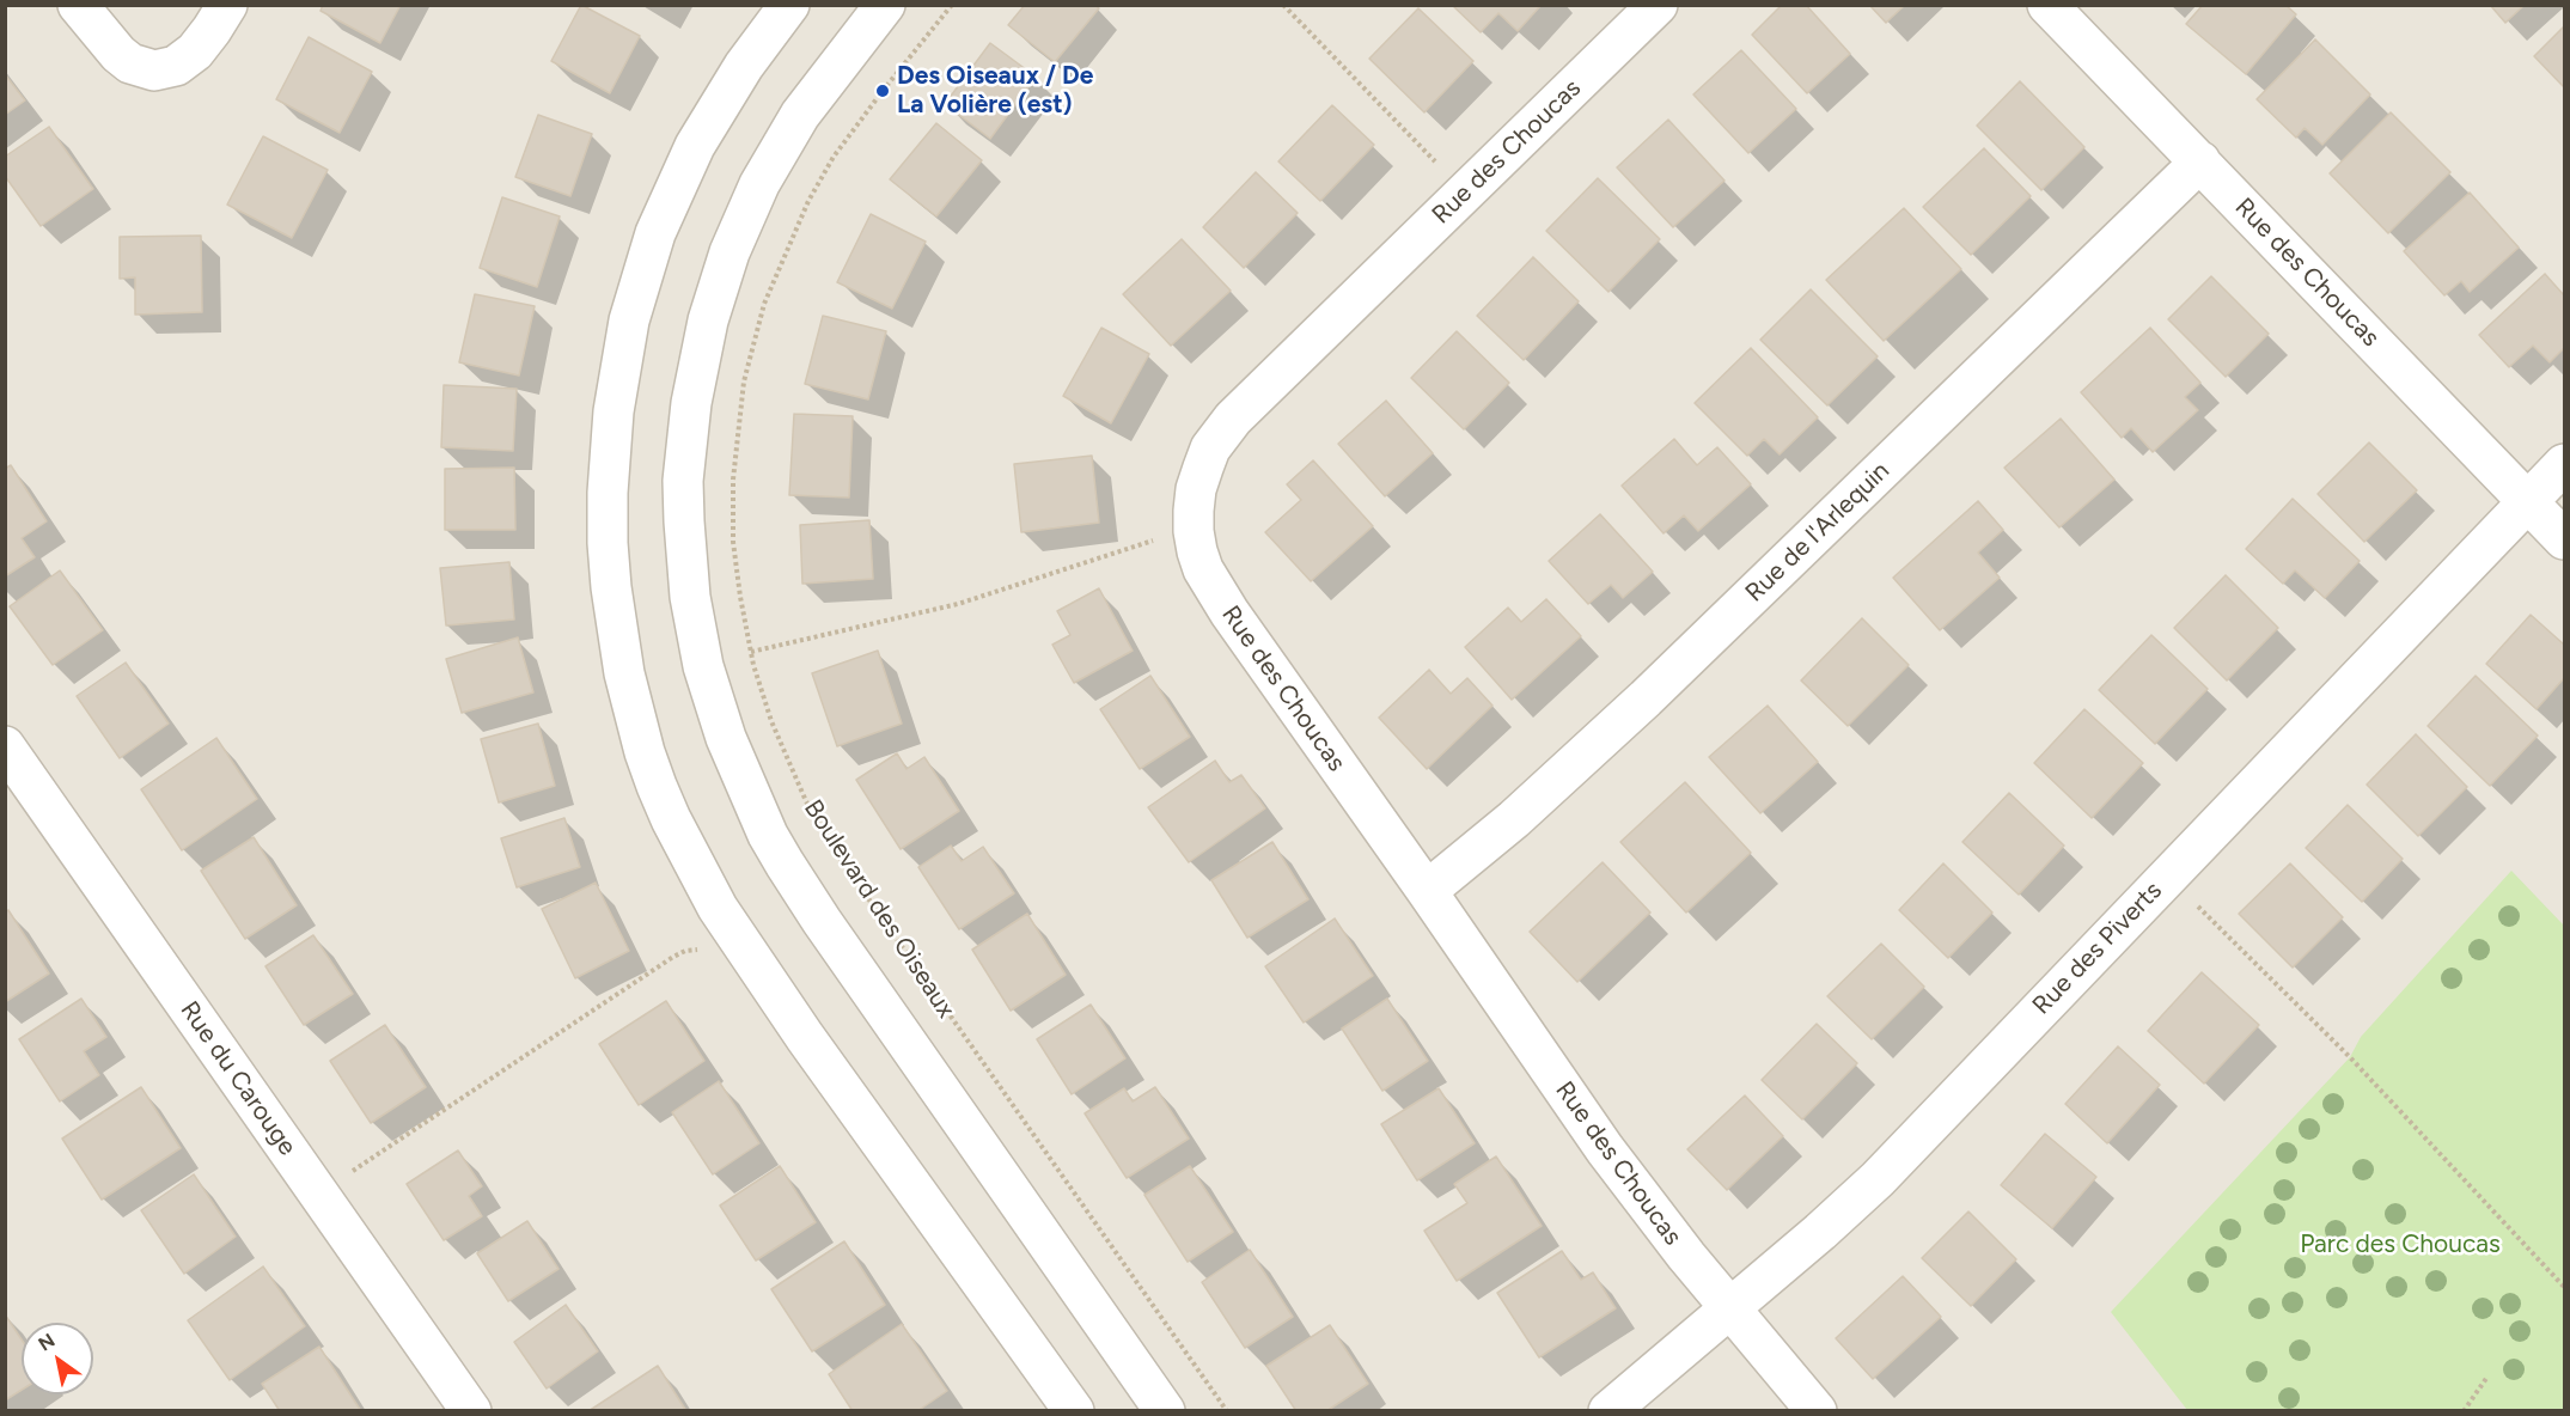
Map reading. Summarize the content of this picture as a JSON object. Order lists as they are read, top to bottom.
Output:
{
  "streets": {
    "street": [
      "Rue des Choucas",
      "Rue de l'Arlequin",
      "Boulevard des Oiseaux",
      "Rue des Piverts",
      "Rue du Carouge"
    ]
  },
  "crossings": [
    ["Rue des Choucas", "Rue de l'Arlequin"],
    ["Rue des Choucas", "Rue des Piverts"]
  ],
  "parks": ["Parc des Choucas"],
  "places": ["Des Oiseaux / De La Volière (est)"],
  "north": "top left"
}
